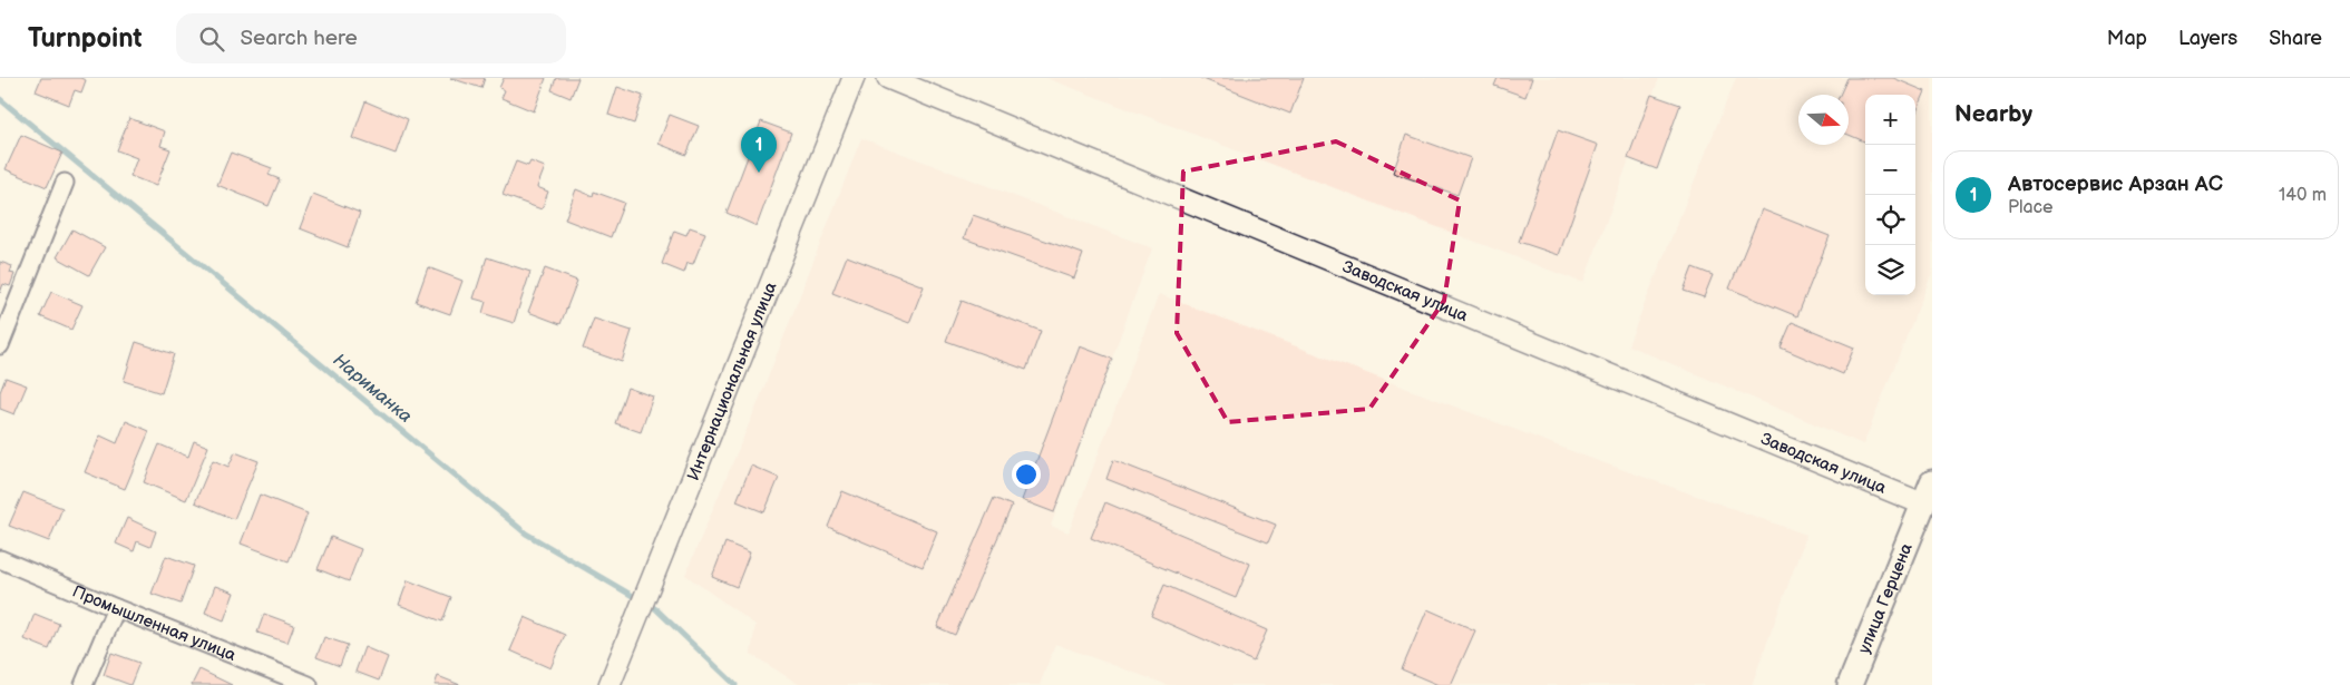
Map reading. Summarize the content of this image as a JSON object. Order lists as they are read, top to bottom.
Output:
{
  "streets": {
    "main road": ["улица Герцена"],
    "street": ["Заводская улица", "Интернациональная улица", "Промышленная улица"]
  },
  "crossings": [
    ["Заводская улица", "улица Герцена"]
  ],
  "water": ["Нариманка"],
  "north": "right",
  "page": {
    "header": "Turnpoint",
    "search": "Search here",
    "nav": ["Map", "Layers", "Share"],
    "heading": "Nearby",
    "map_buttons": ["+", "−"],
    "pins": "1",
    "list": [
      {
        "mark": "1",
        "name": "Автосервис Арзан АС",
        "note": "Place",
        "value": "140 m"
      }
    ]
  }
}
